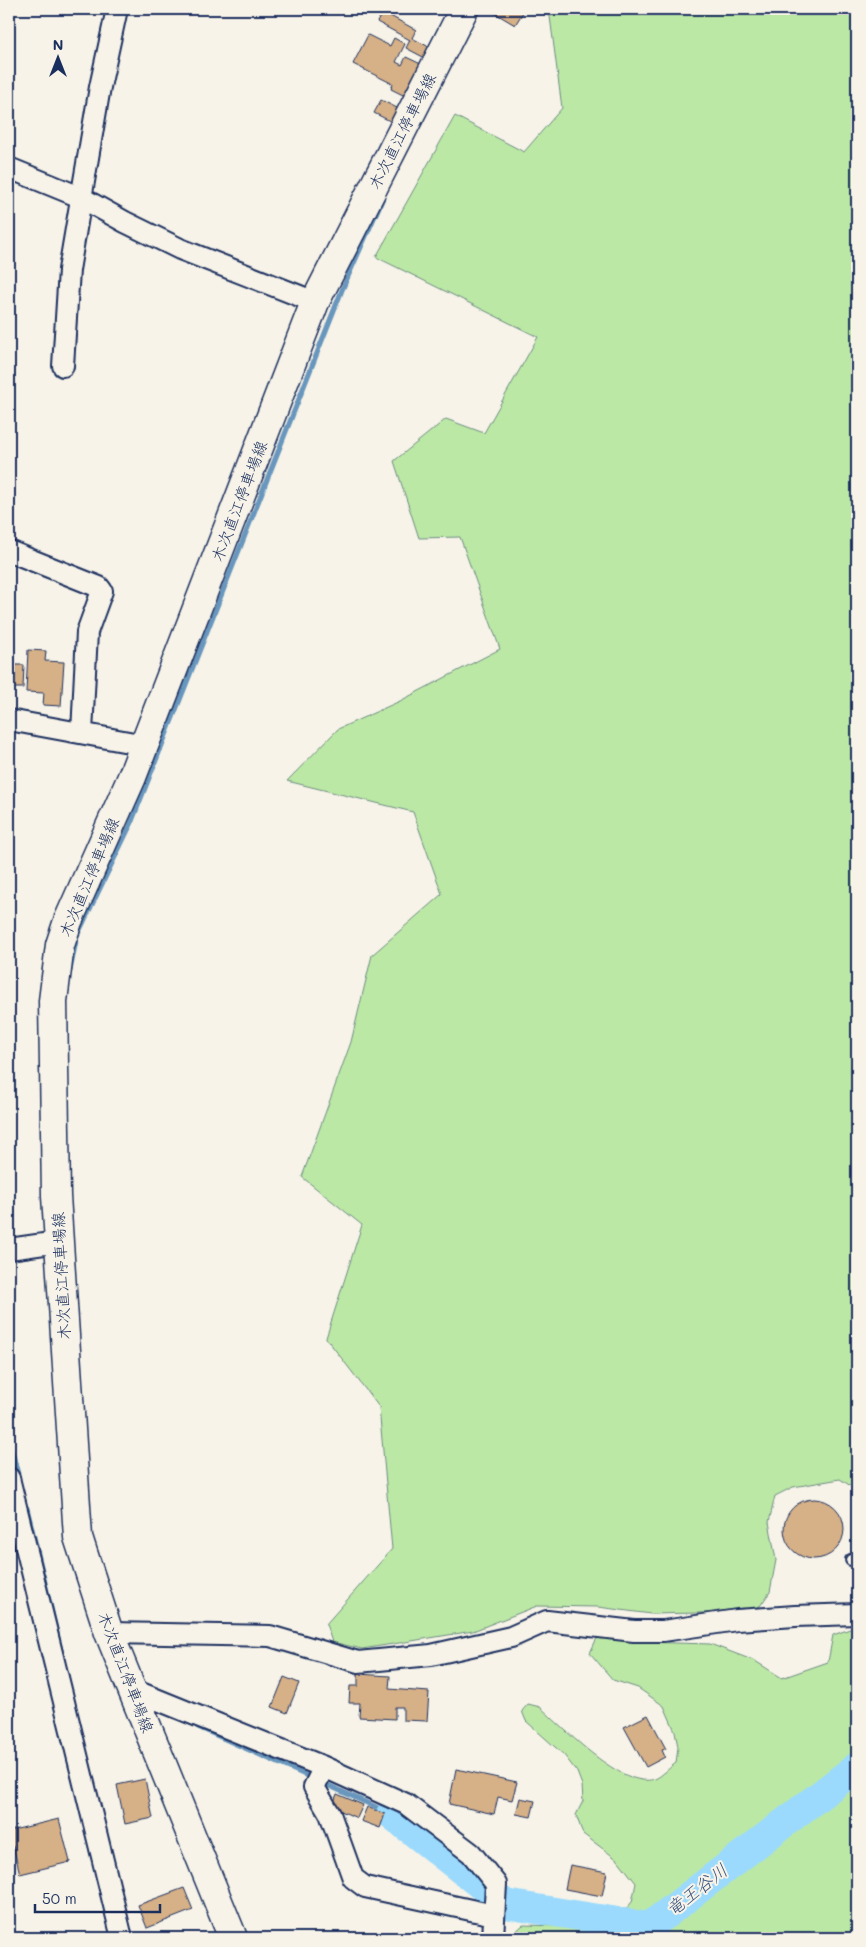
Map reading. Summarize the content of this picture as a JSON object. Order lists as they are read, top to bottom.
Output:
{
  "streets": {
    "main road": ["木次直江停車場線"]
  },
  "water": ["竜王谷川"],
  "scale_bar": "50 m",
  "north": "top"
}
